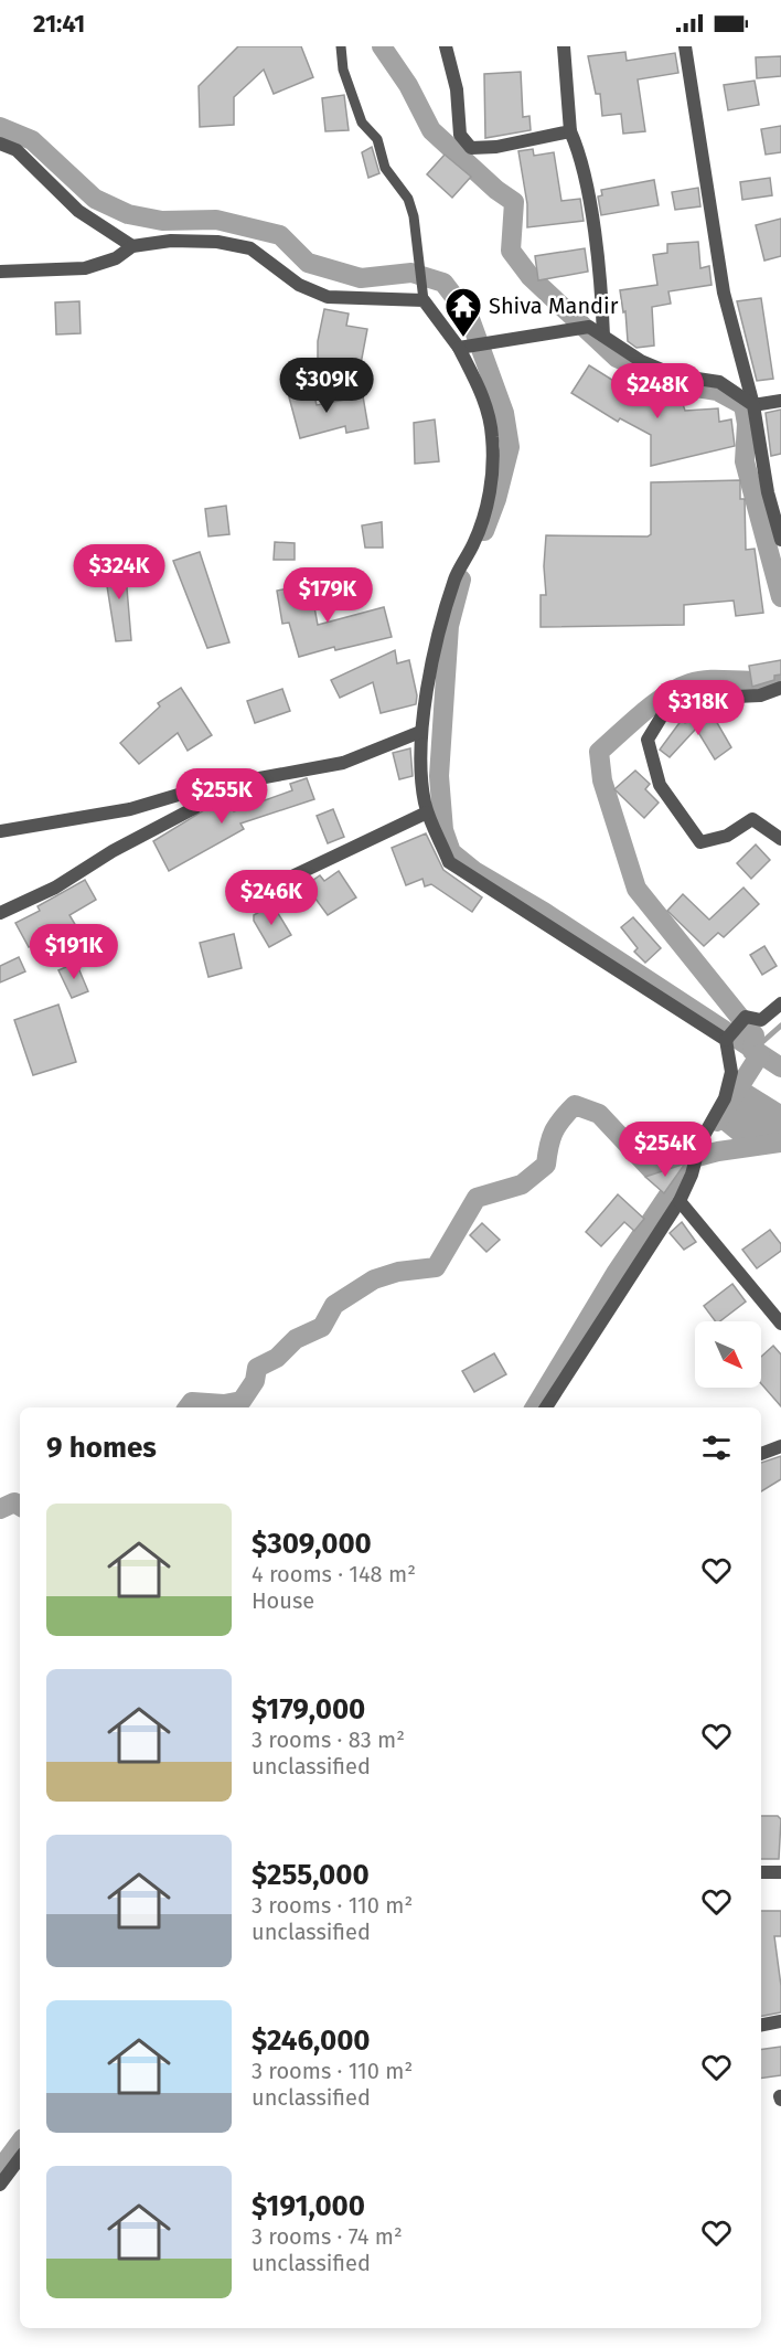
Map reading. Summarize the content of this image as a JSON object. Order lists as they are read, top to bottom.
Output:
{
  "places": {
    "temple": ["Shiva Mandir"]
  },
  "north": "bottom right",
  "page": {
    "status": "21:41",
    "price": [
      "$309K",
      "$248K",
      "$324K",
      "$179K",
      "$318K",
      "$255K",
      "$246K",
      "$191K",
      "$254K"
    ],
    "heading": "9 homes",
    "list": [
      {
        "name": "$309,000",
        "note": "4 rooms · 148 m² · House"
      },
      {
        "name": "$179,000",
        "note": "3 rooms · 83 m² · unclassified"
      },
      {
        "name": "$255,000",
        "note": "3 rooms · 110 m² · unclassified"
      },
      {
        "name": "$246,000",
        "note": "3 rooms · 110 m² · unclassified"
      },
      {
        "name": "$191,000",
        "note": "3 rooms · 74 m² · unclassified"
      }
    ]
  }
}
